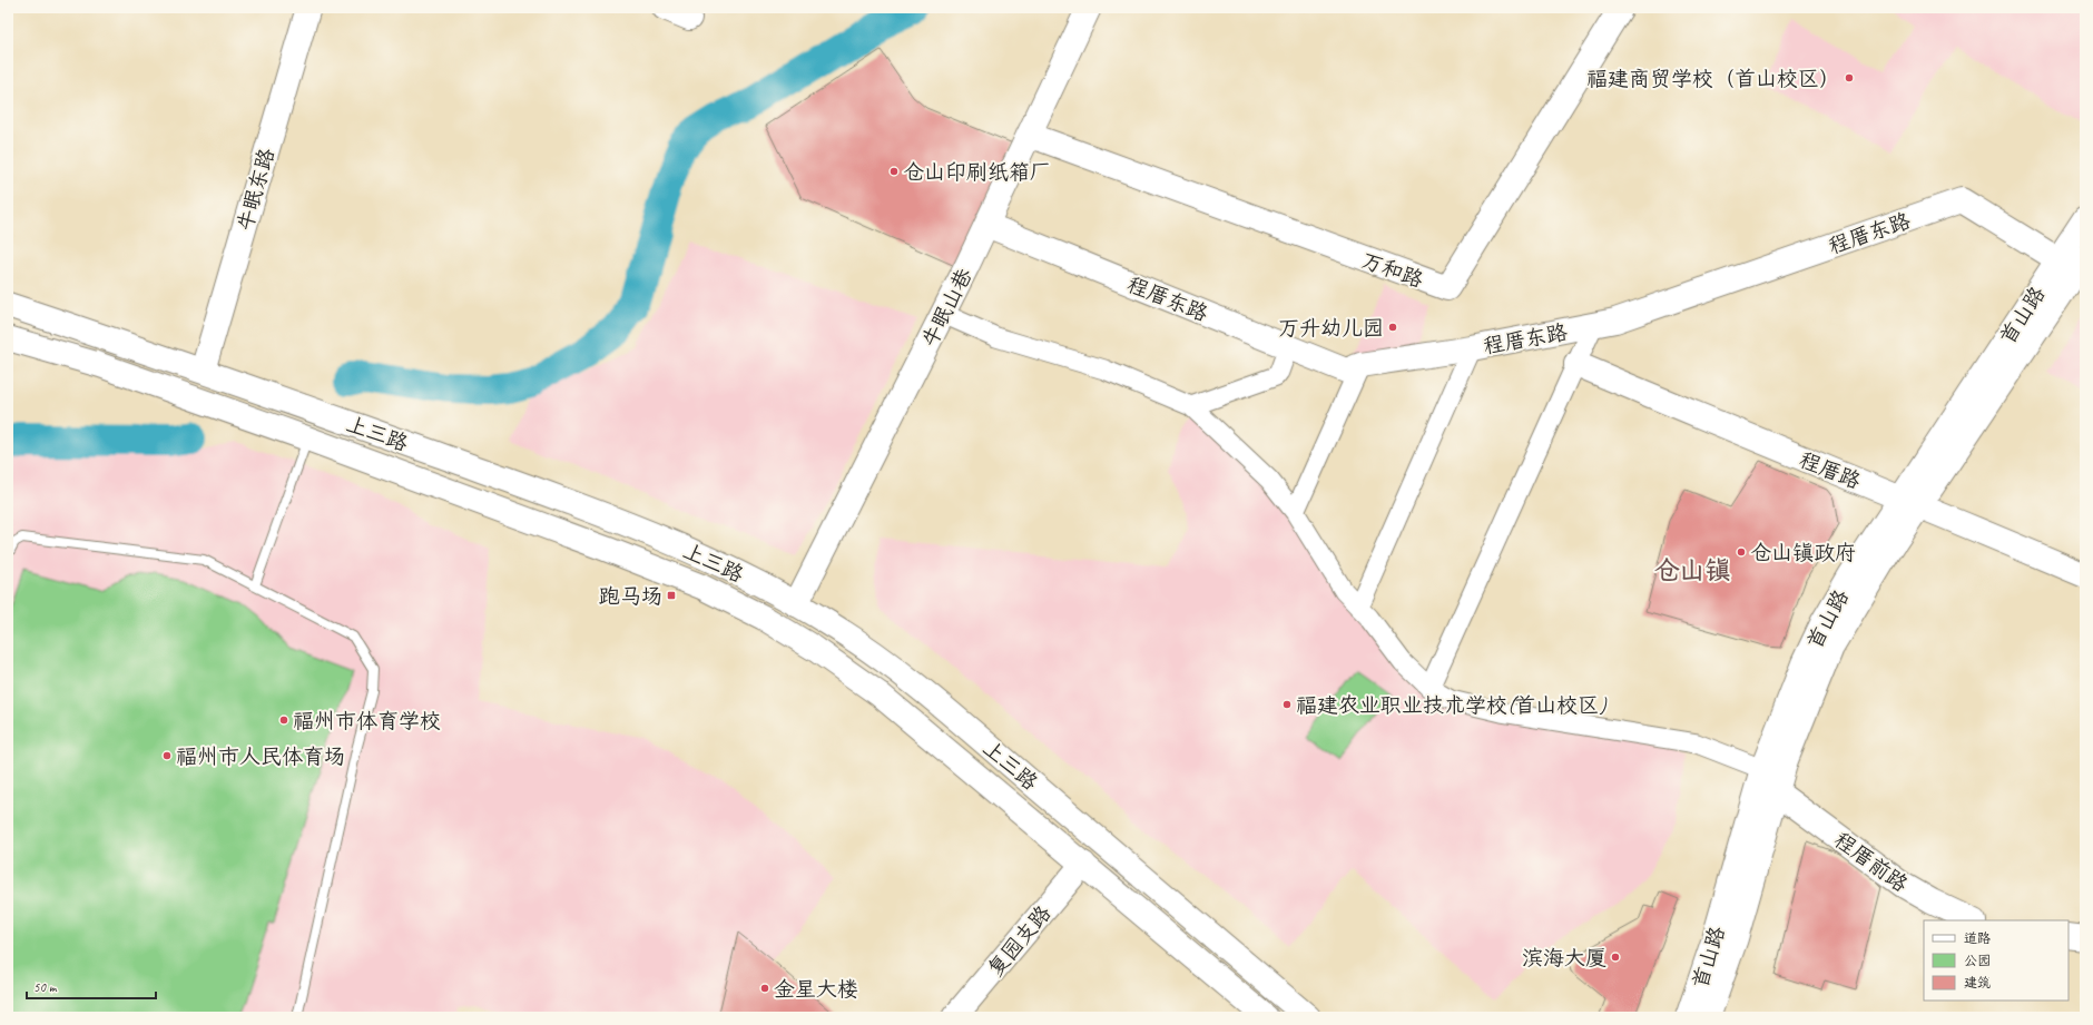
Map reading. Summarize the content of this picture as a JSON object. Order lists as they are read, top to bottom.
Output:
{
  "streets": {
    "main road": [
      "牛眠东路",
      "程厝东路",
      "万和路",
      "牛眠山巷",
      "首山路",
      "上三路",
      "程厝路",
      "程厝前路",
      "复园支路"
    ]
  },
  "crossings": [
    ["牛眠东路", "上三路"],
    ["程厝东路", "牛眠山巷"],
    ["程厝东路", "首山路"],
    ["万和路", "牛眠山巷"],
    ["牛眠山巷", "上三路"],
    ["首山路", "程厝路"],
    ["首山路", "程厝前路"],
    ["上三路", "复园支路"]
  ],
  "districts": ["仓山镇"],
  "places": {
    "other": [
      "福建商贸学校（首山校区）",
      "仓山印刷纸箱厂",
      "万升幼儿园",
      "仓山镇政府",
      "福建农业职业技术学校(首山校区)",
      "福州市体育学校",
      "福州市人民体育场",
      "滨海大厦",
      "金星大楼"
    ],
    "transit": ["跑马场"]
  },
  "legend": ["道路", "公园", "建筑"],
  "scale_bar": "50 m"
}
